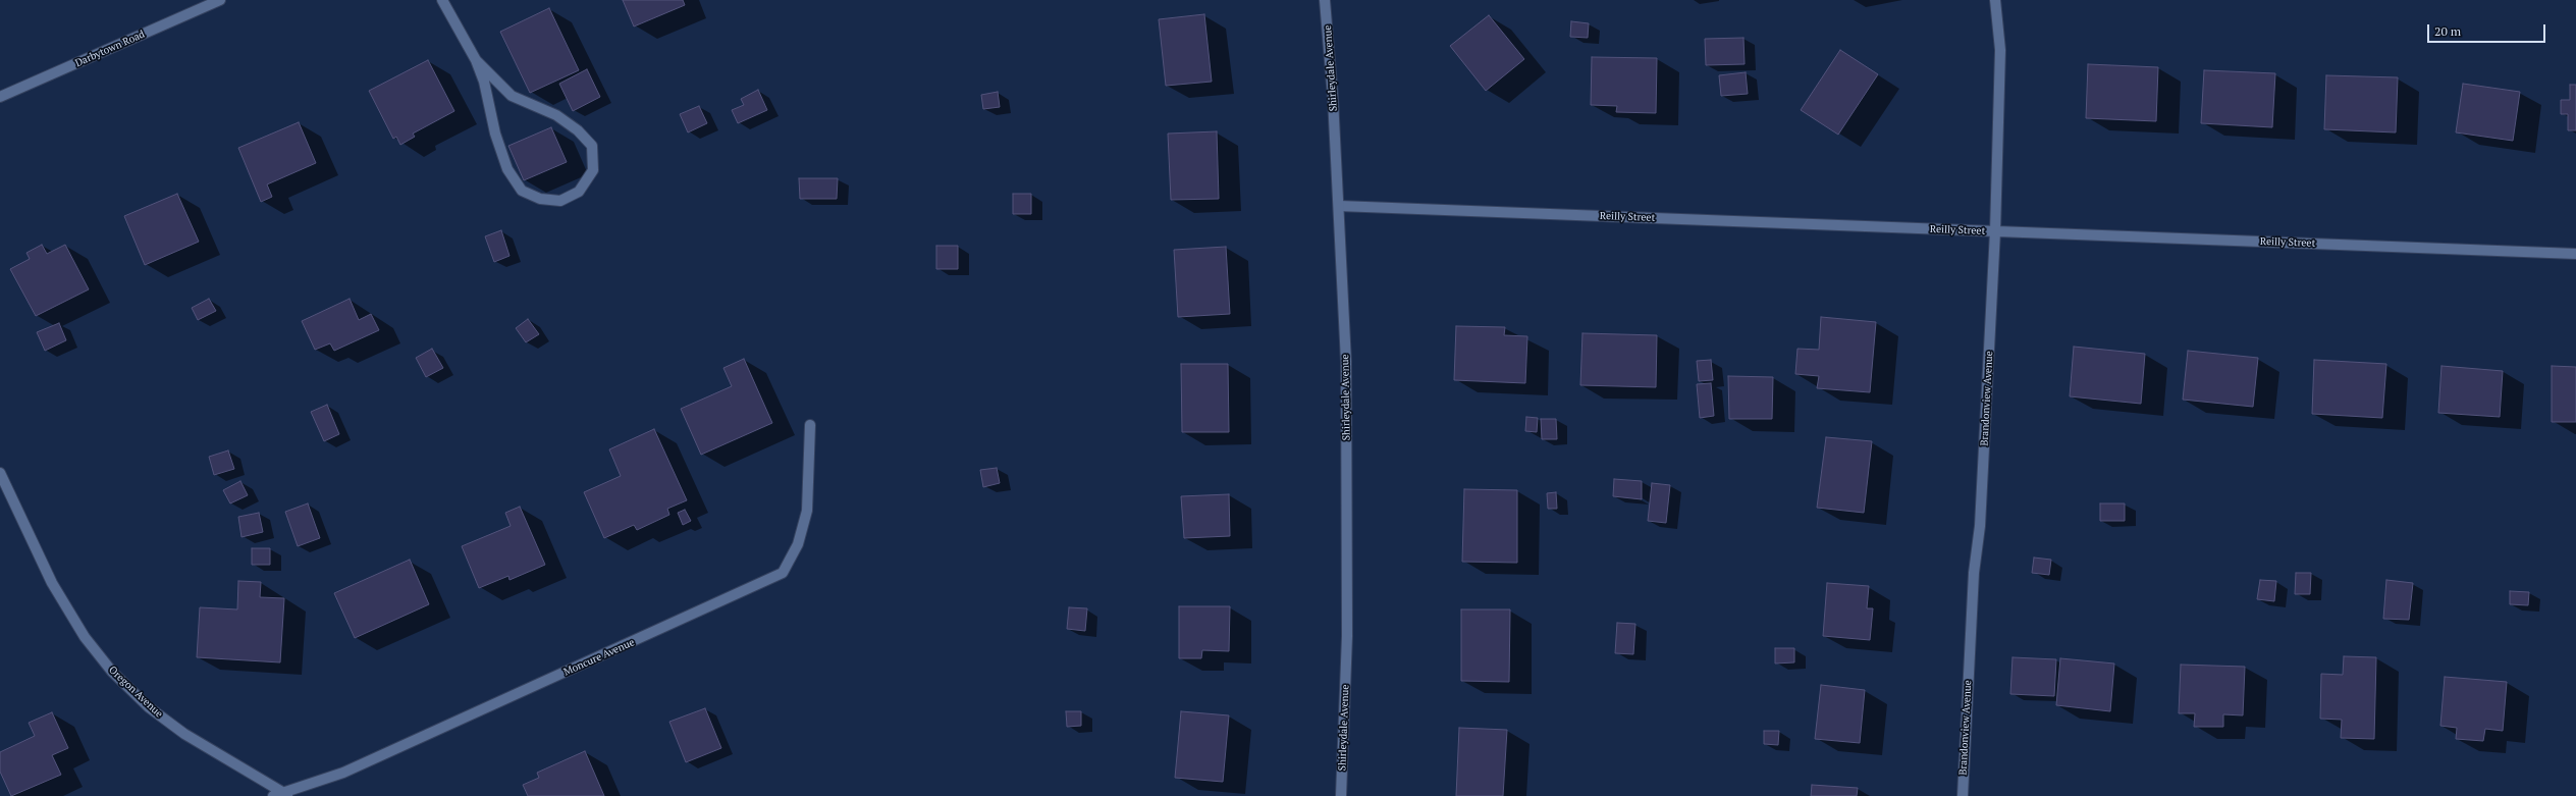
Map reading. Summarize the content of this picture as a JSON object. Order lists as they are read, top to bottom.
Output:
{
  "streets": {
    "street": [
      "Darbytown Road",
      "Shirleydale Avenue",
      "Reilly Street",
      "Brandonview Avenue",
      "Moncure Avenue",
      "Oregon Avenue"
    ]
  },
  "crossings": [
    ["Shirleydale Avenue", "Reilly Street"],
    ["Reilly Street", "Brandonview Avenue"],
    ["Moncure Avenue", "Oregon Avenue"]
  ],
  "scale_bar": "20 m"
}
